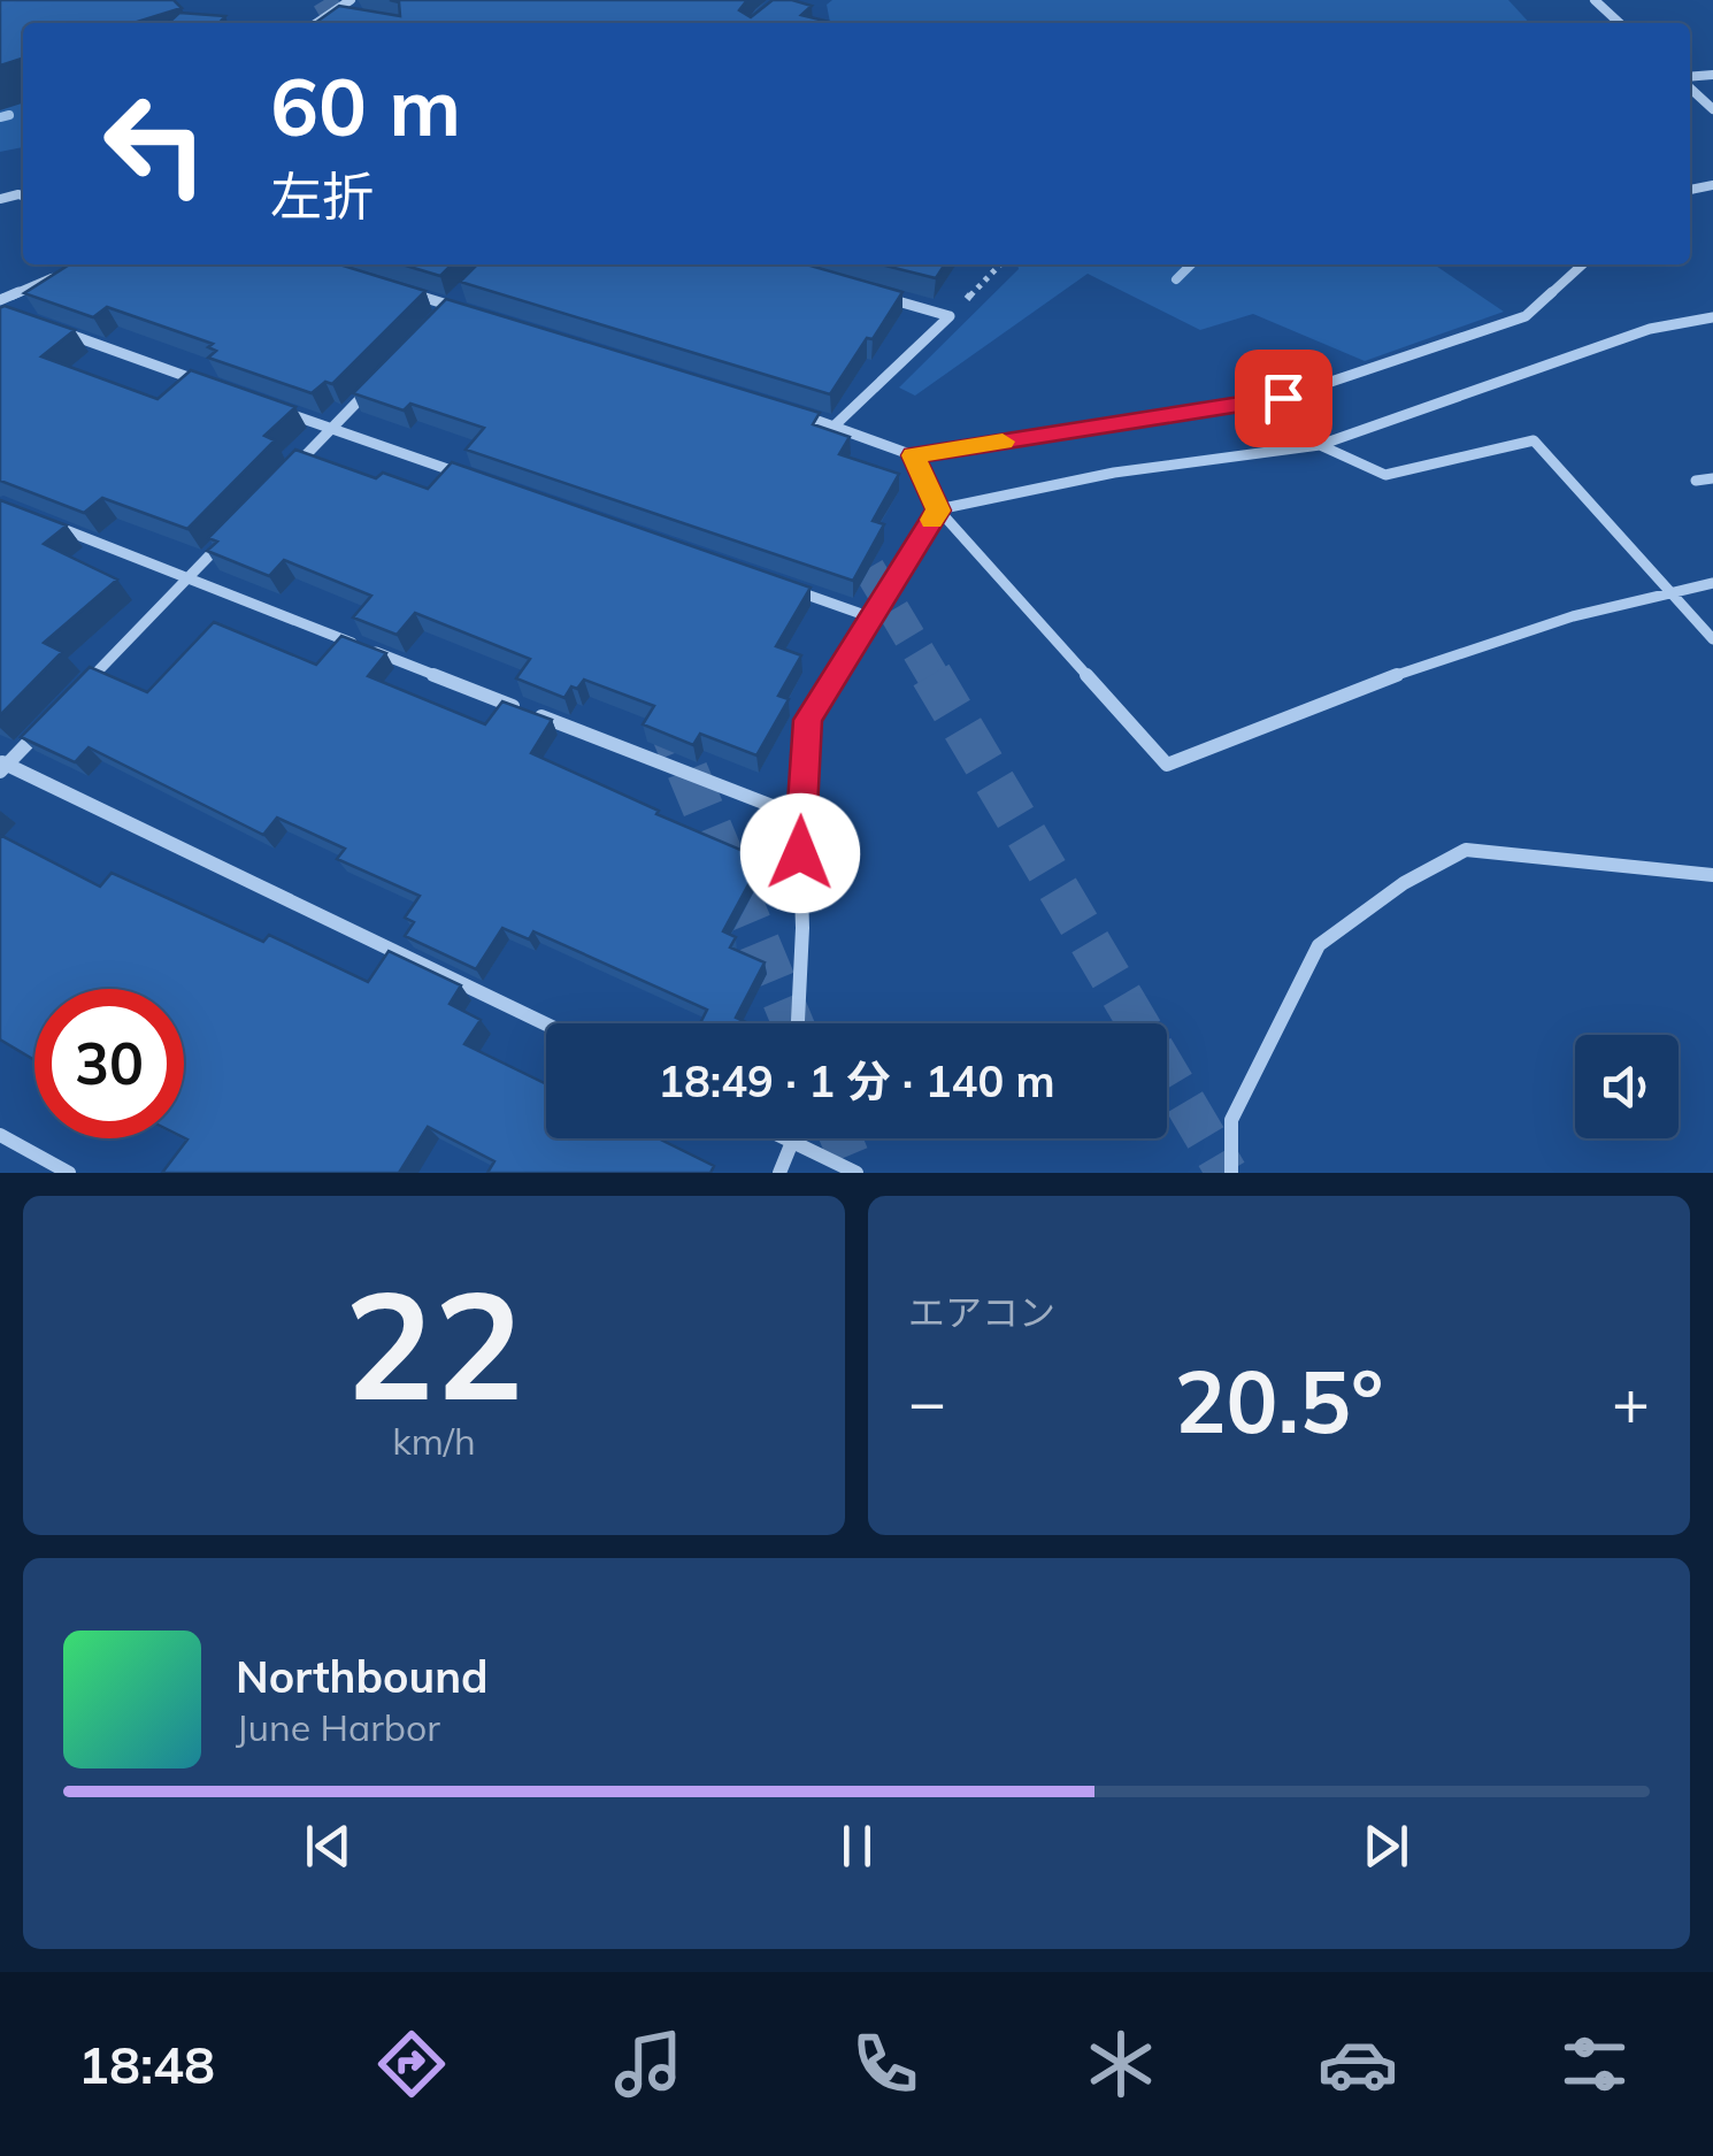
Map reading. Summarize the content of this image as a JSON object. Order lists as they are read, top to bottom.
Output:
{
  "page": {
    "turn": ["60 m", "左折"],
    "limit": "30",
    "trip": "18:49 · 1 分 · 140 m",
    "tile": [
      ["22", "km/h"],
      "エアコン"
    ],
    "heat": ["−", "20.5°", "+"],
    "song": ["Northbound", "June Harbor"],
    "tabs": "18:48"
  }
}
